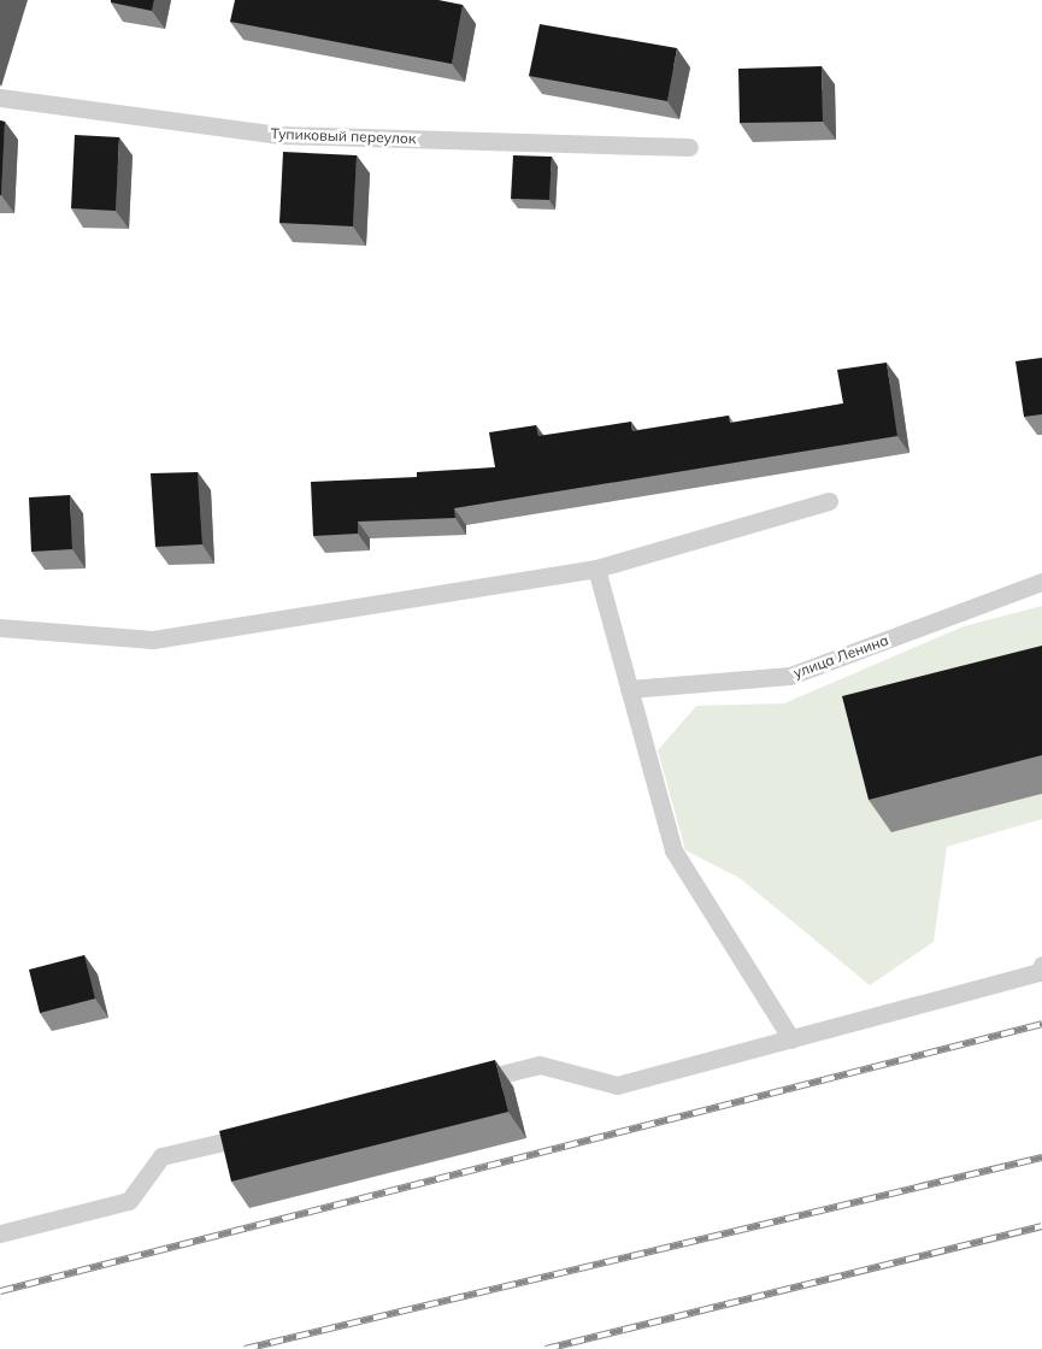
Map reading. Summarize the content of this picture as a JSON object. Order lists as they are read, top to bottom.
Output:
{
  "streets": {
    "lane": ["Тупиковый переулок", "улица Ленина"]
  }
}
